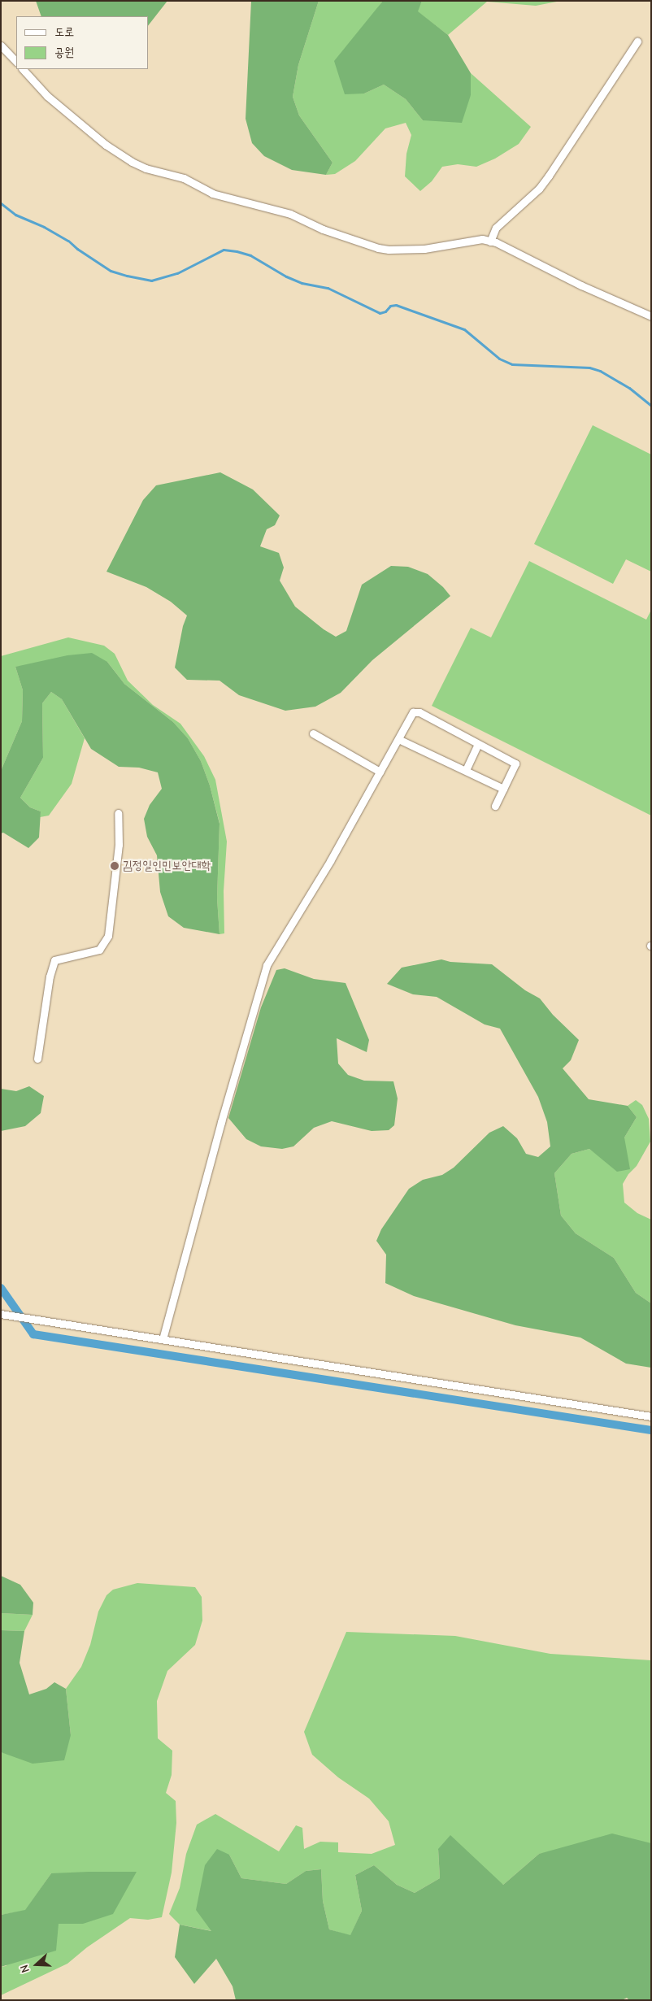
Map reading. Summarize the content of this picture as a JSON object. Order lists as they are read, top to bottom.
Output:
{
  "places": ["김정일인민보안대학"],
  "legend": ["도로", "공원"],
  "north": "left"
}
